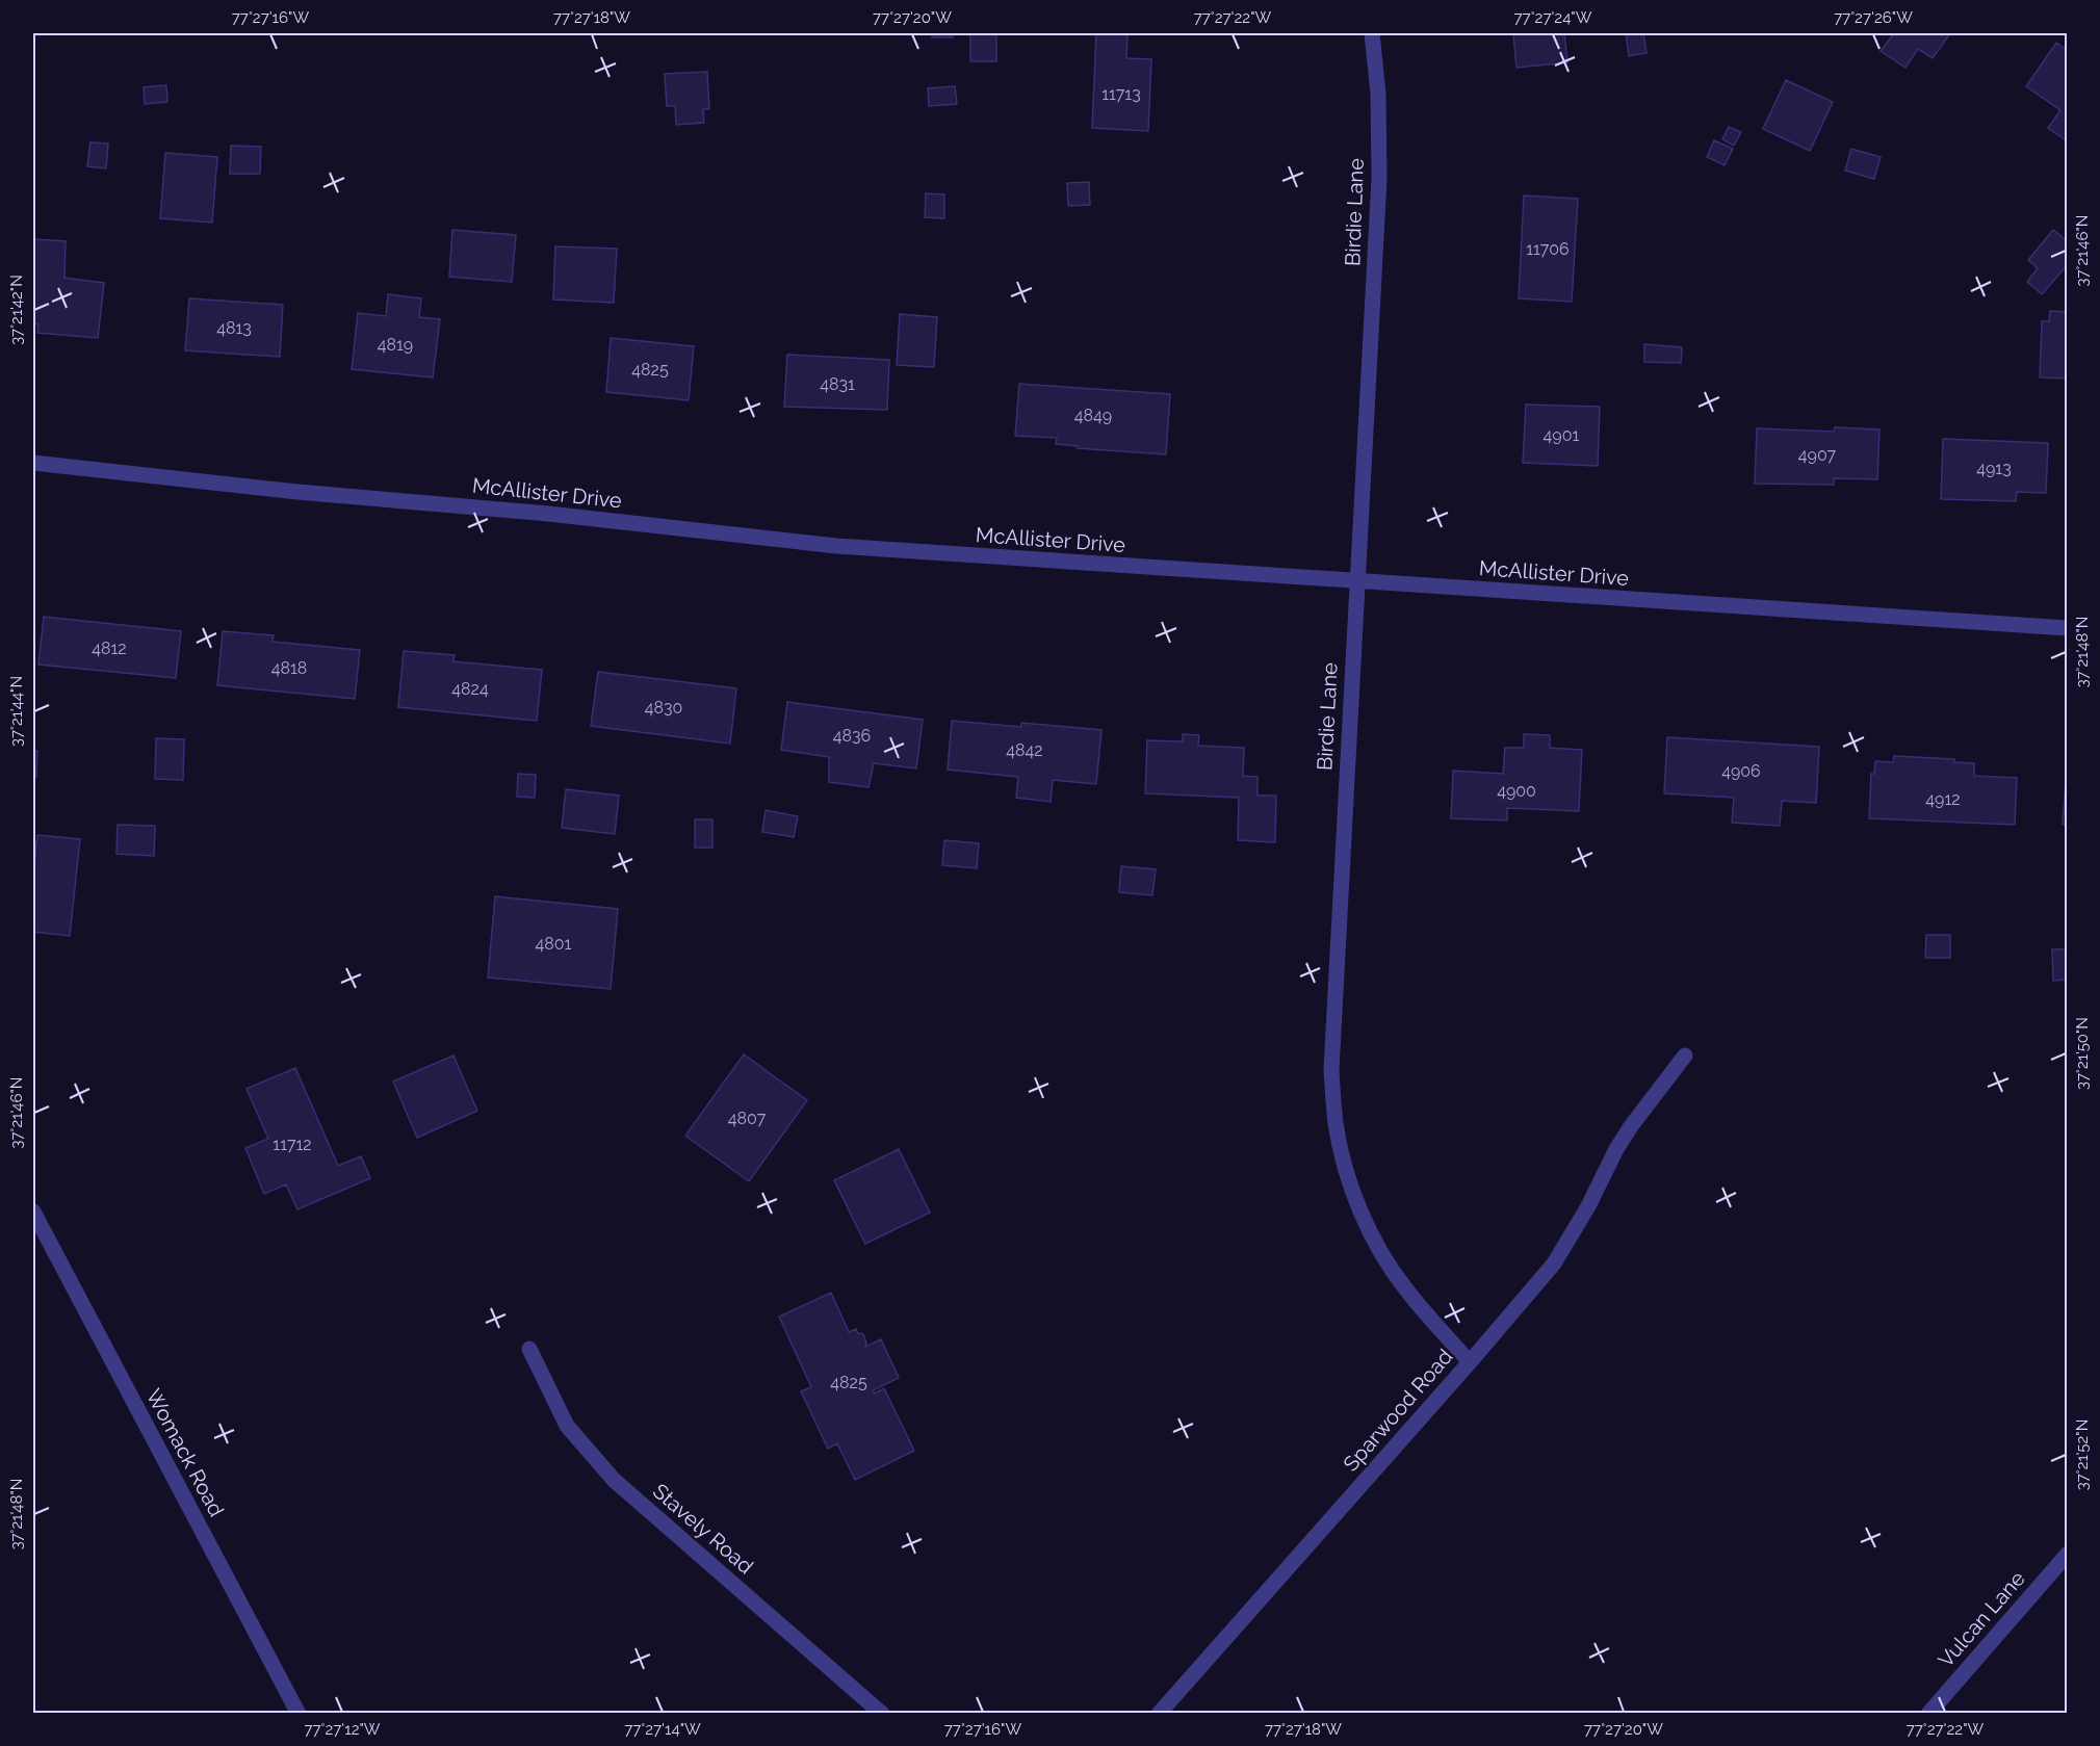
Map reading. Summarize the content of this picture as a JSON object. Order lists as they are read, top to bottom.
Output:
{
  "streets": {
    "street": [
      "Birdie Lane",
      "McAllister Drive",
      "Sparwood Road",
      "Womack Road",
      "Stavely Road",
      "Vulcan Lane"
    ]
  },
  "crossings": [
    ["Birdie Lane", "McAllister Drive"],
    ["Birdie Lane", "Sparwood Road"]
  ],
  "house_numbers": [
    "11713",
    "11706",
    "4813",
    "4819",
    "4825",
    "4831",
    "4849",
    "4901",
    "4907",
    "4913",
    "4812",
    "4818",
    "4824",
    "4830",
    "4836",
    "4842",
    "4906",
    "4900",
    "4912",
    "4801",
    "4807",
    "11712",
    "4825"
  ],
  "coordinates": [
    "77°27'16\"W",
    "77°27'18\"W",
    "77°27'20\"W",
    "77°27'22\"W",
    "77°27'24\"W",
    "77°27'26\"W",
    "37°21'46\"N",
    "37°21'42\"N",
    "37°21'48\"N",
    "37°21'44\"N",
    "37°21'50\"N",
    "37°21'52\"N",
    "77°27'12\"W",
    "77°27'14\"W"
  ]
}
